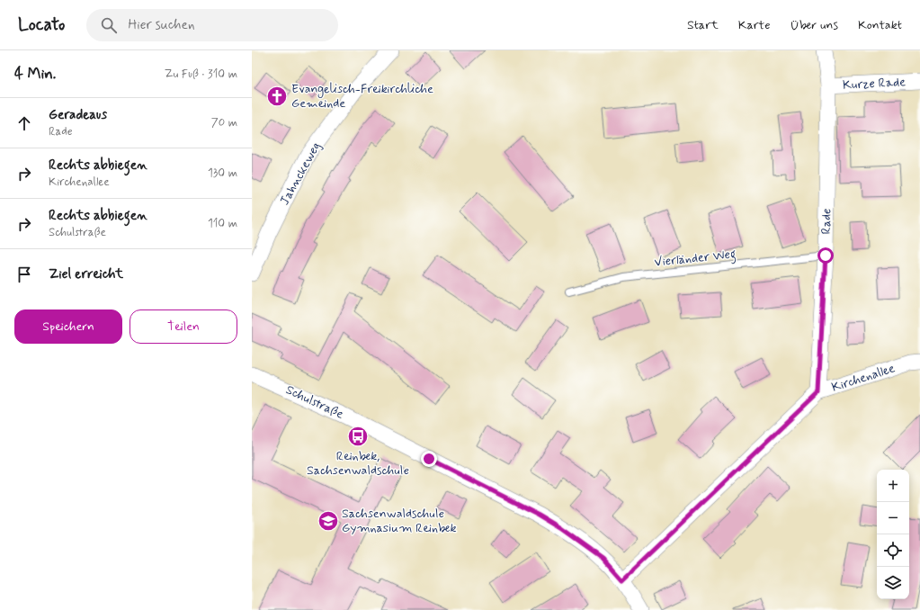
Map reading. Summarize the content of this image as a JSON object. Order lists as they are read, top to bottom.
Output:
{
  "streets": {
    "street": [
      "Kurze Rade",
      "Jahnckeweg",
      "Rade",
      "Kirchenallee",
      "Schulstraße"
    ],
    "lane": ["Vierländer Weg"]
  },
  "crossings": [
    ["Kurze Rade", "Rade"],
    ["Rade", "Vierländer Weg"],
    ["Rade", "Kirchenallee"],
    ["Kirchenallee", "Schulstraße"]
  ],
  "places": {
    "church": ["Evangelisch-Freikirchliche Gemeinde"],
    "bus stop": ["Reinbek, Sachsenwaldschule"],
    "school or university": ["Sachsenwaldschule Gymnasium Reinbek"]
  },
  "page": {
    "header": "Locato",
    "search": "Hier suchen",
    "nav": [
      "Start",
      "Karte",
      "Über uns",
      "Kontakt"
    ],
    "heading": ["4 Min.", "Zu Fuß · 310 m"],
    "list": [
      ["Geradeaus", "Rade", "70 m"],
      ["Rechts abbiegen", "Kirchenallee", "130 m"],
      ["Rechts abbiegen", "Schulstraße", "110 m"],
      "Ziel erreicht"
    ],
    "buttons": ["Speichern", "Teilen"],
    "map_buttons": ["+", "−"]
  }
}
